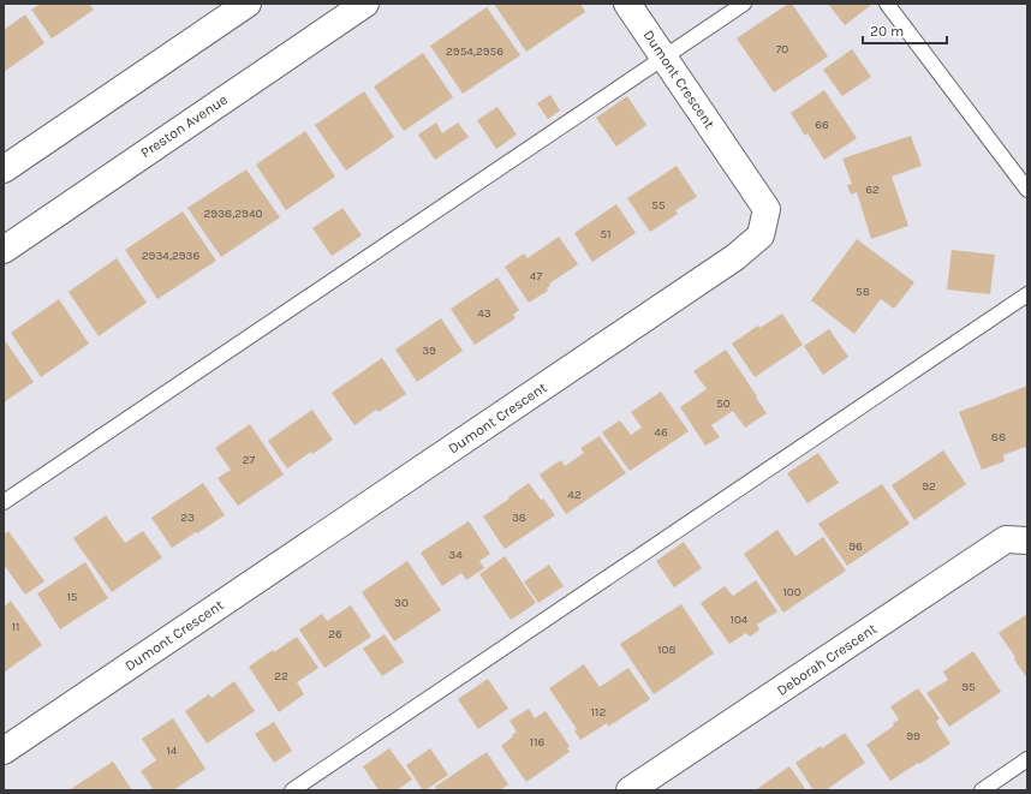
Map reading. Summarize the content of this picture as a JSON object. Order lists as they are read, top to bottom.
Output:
{
  "streets": {
    "street": ["Dumont Crescent", "Preston Avenue", "Deborah Crescent"]
  },
  "house_numbers": [
    "70",
    "2954,2956",
    "66",
    "62",
    "55",
    "2938,2940",
    "51",
    "2934,2936",
    "47",
    "58",
    "43",
    "39",
    "50",
    "46",
    "88",
    "27",
    "92",
    "42",
    "23",
    "38",
    "96",
    "34",
    "100",
    "15",
    "30",
    "104",
    "11",
    "26",
    "108",
    "22",
    "95",
    "112",
    "99",
    "116",
    "14"
  ],
  "scale_bar": "20 m"
}
